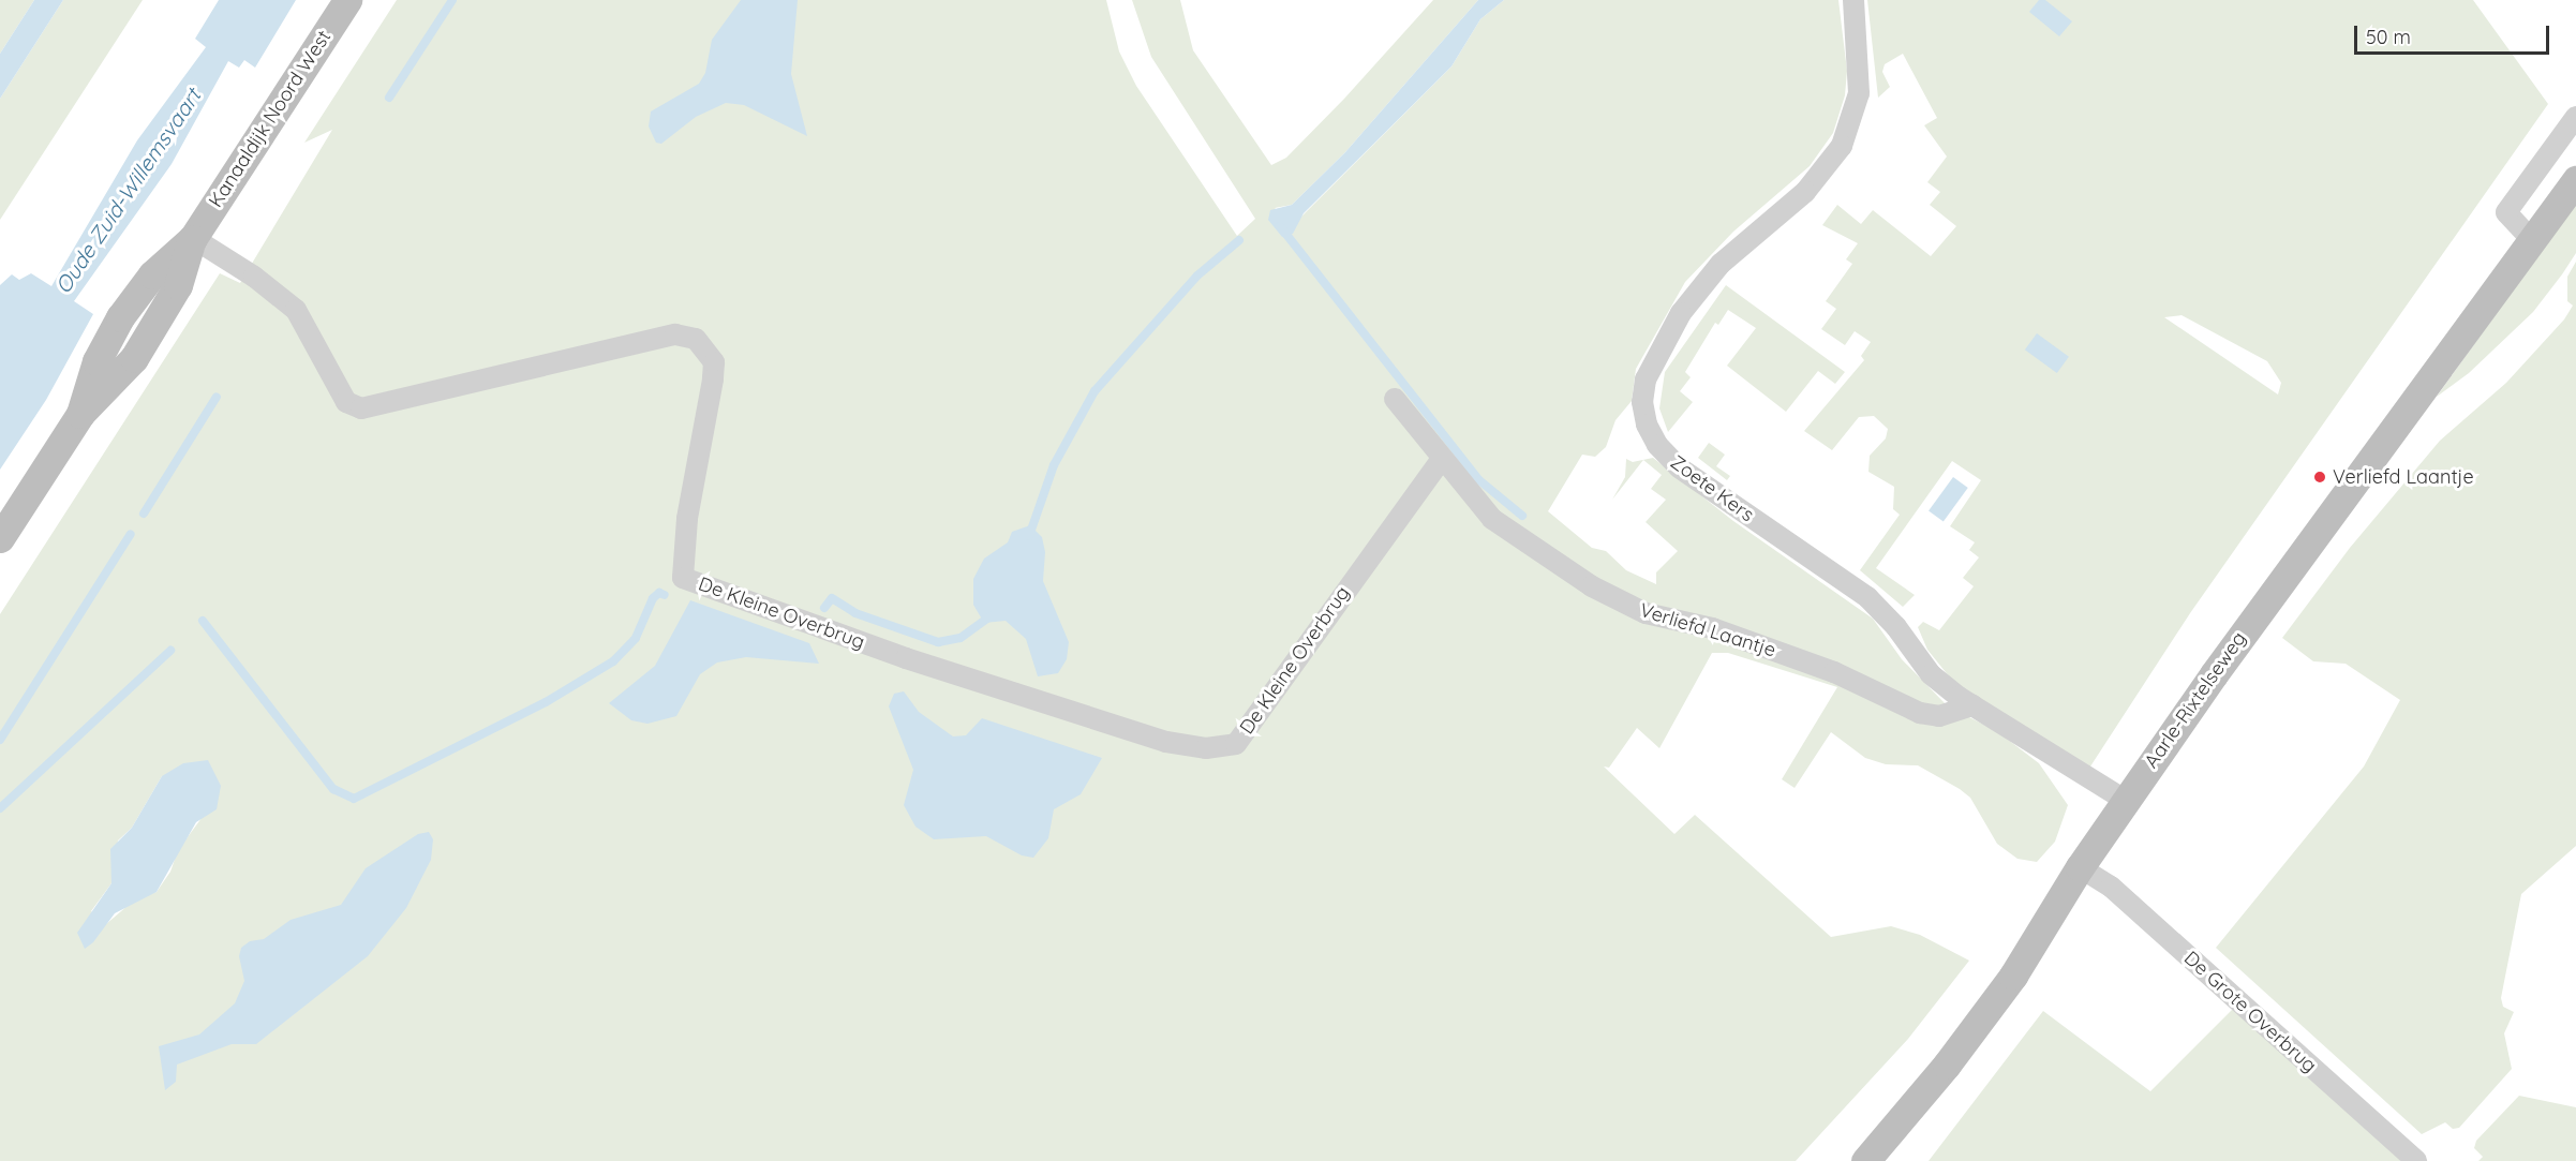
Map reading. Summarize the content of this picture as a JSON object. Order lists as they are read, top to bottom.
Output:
{
  "streets": {
    "street": [
      "Kanaaldijk Noord West",
      "Zoete Kers",
      "De Kleine Overbrug",
      "Verliefd Laantje",
      "Aarle-Rixtelseweg",
      "De Grote Overbrug"
    ]
  },
  "crossings": [
    ["Kanaaldijk Noord West", "De Kleine Overbrug"],
    ["Zoete Kers", "Verliefd Laantje"],
    ["Zoete Kers", "Aarle-Rixtelseweg"],
    ["De Kleine Overbrug", "Verliefd Laantje"],
    ["Aarle-Rixtelseweg", "De Grote Overbrug"]
  ],
  "water": ["Oude Zuid-Willemsvaart"],
  "places": ["Verliefd Laantje"],
  "scale_bar": "50 m"
}
